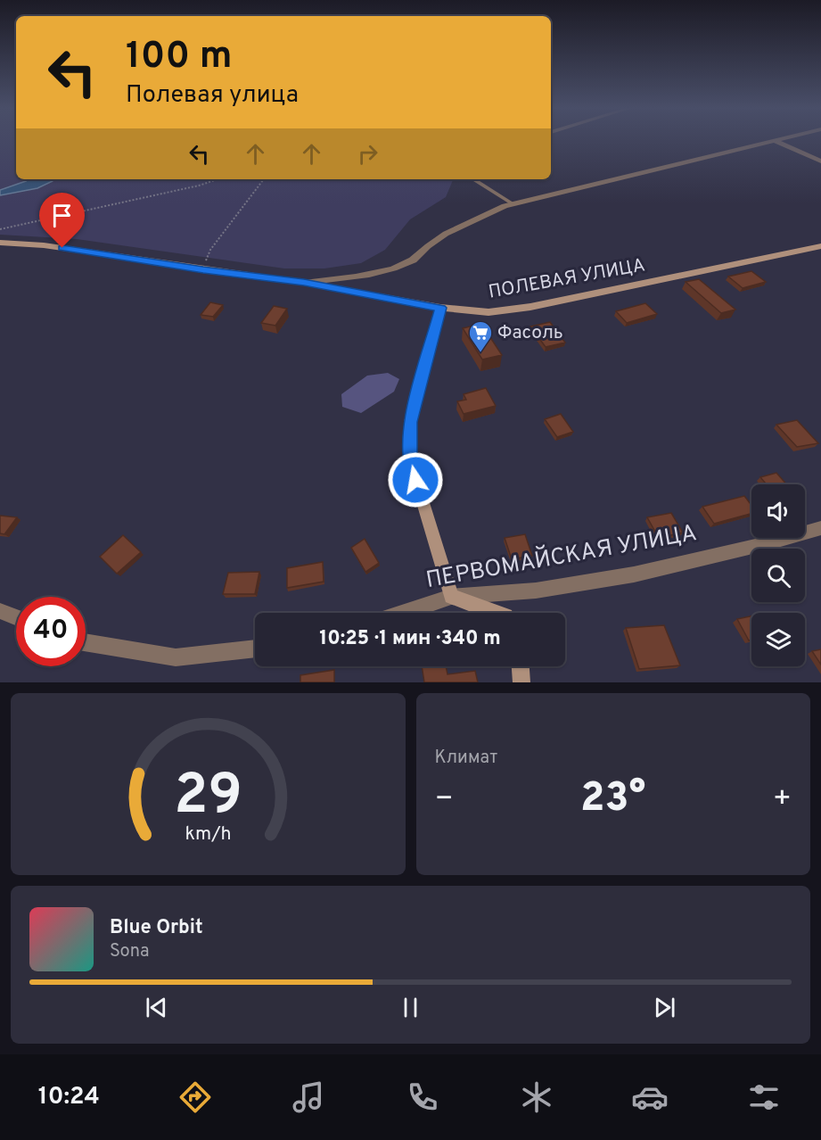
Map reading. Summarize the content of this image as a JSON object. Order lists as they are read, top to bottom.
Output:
{
  "streets": {
    "street": ["ПОЛЕВАЯ УЛИЦА", "ПЕРВОМАЙСКАЯ УЛИЦА"]
  },
  "places": {
    "supermarket": ["Фасоль"]
  },
  "page": {
    "turn": ["100 m", "Полевая улица"],
    "limit": "40",
    "trip": "10:25 · 1 мин · 340 m",
    "tile": "Климат",
    "heat": ["−", "23°", "+"],
    "song": ["Blue Orbit", "Sona"],
    "tabs": "10:24",
    "gauge": ["29", "km/h"]
  }
}
